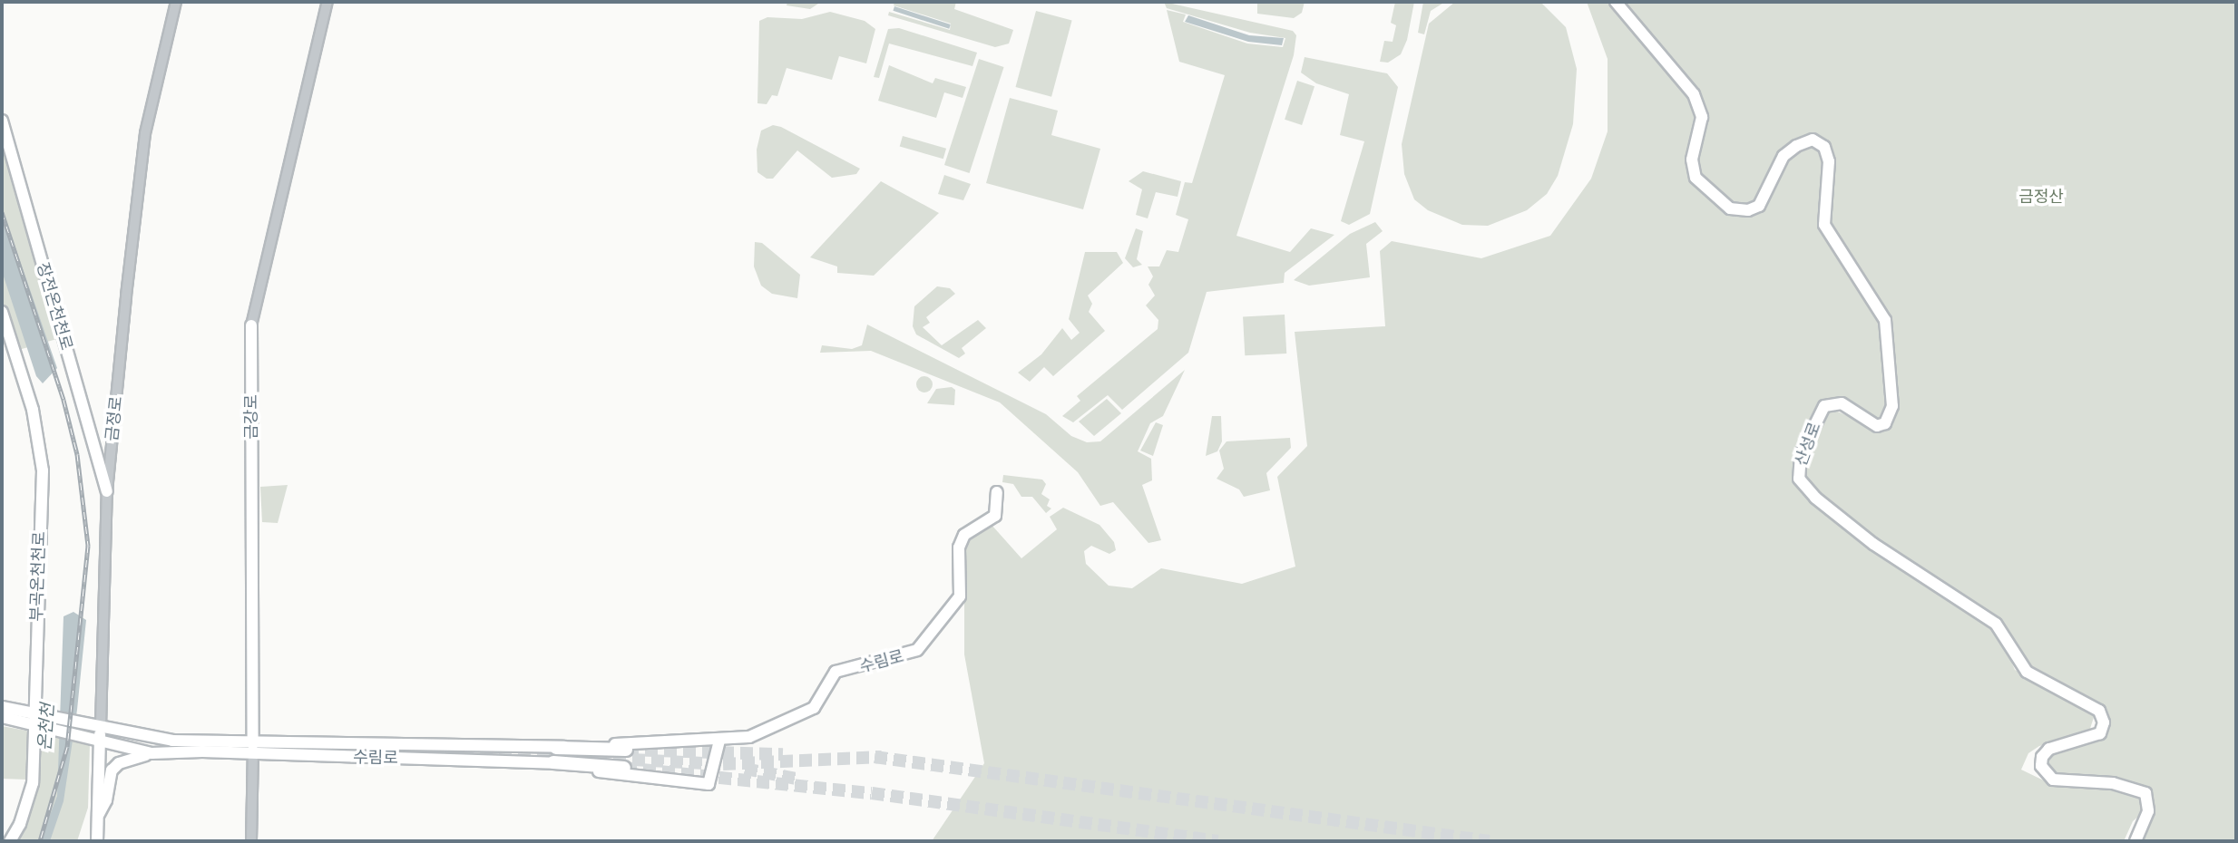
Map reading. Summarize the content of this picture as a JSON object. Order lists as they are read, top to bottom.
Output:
{
  "streets": {
    "main road": [
      "장전온천천로",
      "금강로",
      "금정로",
      "산성로",
      "부곡온천천로",
      "수림로"
    ]
  },
  "crossings": [
    ["장전온천천로", "금정로"],
    ["금강로", "수림로"],
    ["금정로", "수림로"],
    ["부곡온천천로", "수림로"]
  ],
  "water": ["온천천"],
  "parks": ["금정산"]
}
